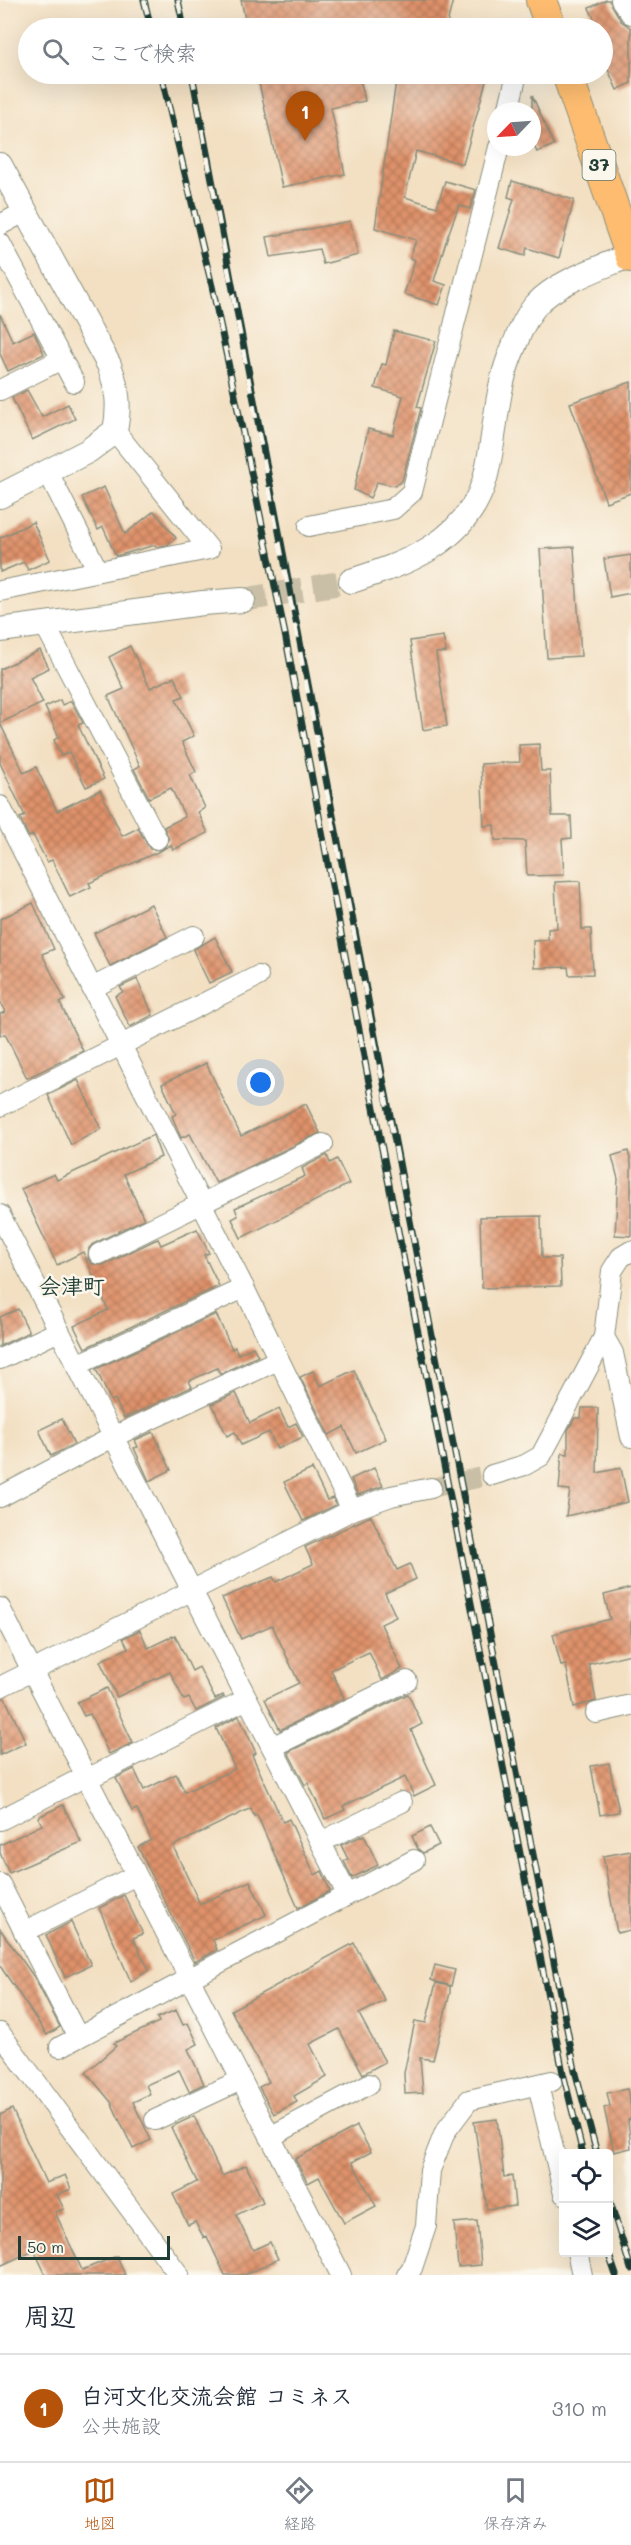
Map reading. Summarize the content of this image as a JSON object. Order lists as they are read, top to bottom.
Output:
{
  "streets": {
    "main road": ["37"]
  },
  "districts": ["会津町"],
  "scale_bar": "50 m",
  "north": "bottom left",
  "page": {
    "search": "ここで検索",
    "pins": "1",
    "scale": "50 m",
    "heading": "周辺",
    "list": [
      {
        "mark": "1",
        "name": "白河文化交流会館 コミネス",
        "note": "公共施設",
        "value": "310 m"
      }
    ],
    "nav": ["地図", "経路", "保存済み"]
  }
}
